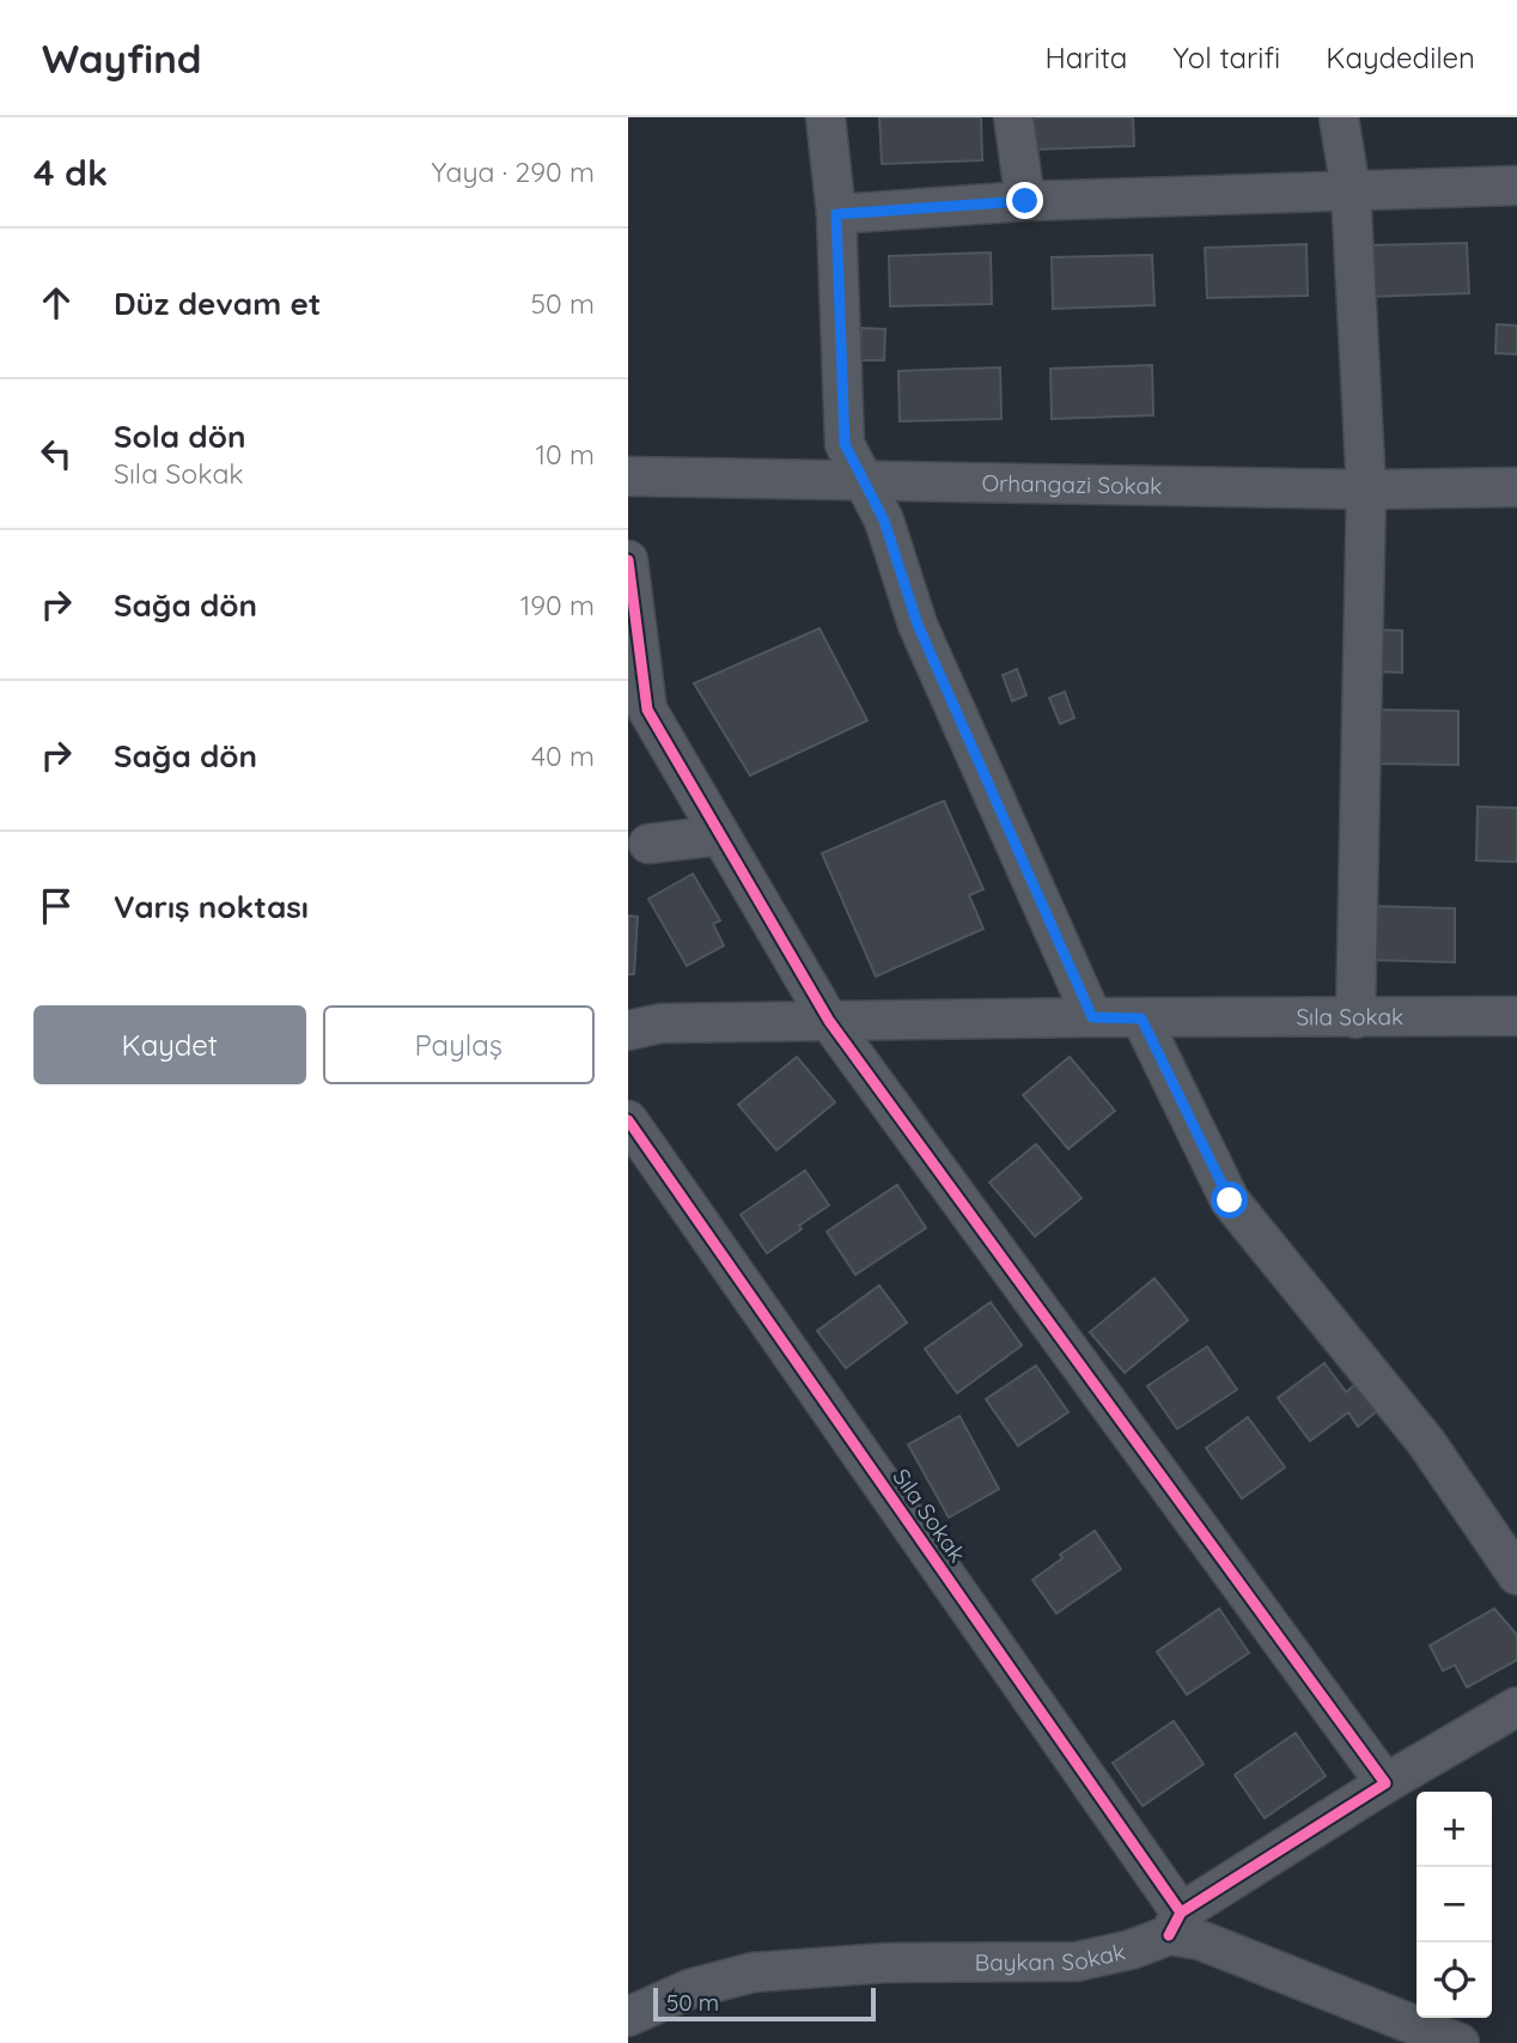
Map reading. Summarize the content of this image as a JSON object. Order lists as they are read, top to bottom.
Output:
{
  "streets": {
    "street": ["Orhangazi Sokak", "Sıla Sokak", "Baykan Sokak"]
  },
  "crossings": [
    ["Sıla Sokak", "Baykan Sokak"]
  ],
  "scale_bar": "50 m",
  "page": {
    "header": "Wayfind",
    "nav": ["Harita", "Yol tarifi", "Kaydedilen"],
    "heading": ["4 dk", "Yaya · 290 m"],
    "list": [
      ["Düz devam et", "50 m"],
      ["Sola dön", "Sıla Sokak", "10 m"],
      ["Sağa dön", "190 m"],
      ["Sağa dön", "40 m"],
      "Varış noktası"
    ],
    "buttons": ["Kaydet", "Paylaş"],
    "map_buttons": ["+", "−"],
    "scale": "50 m"
  }
}
